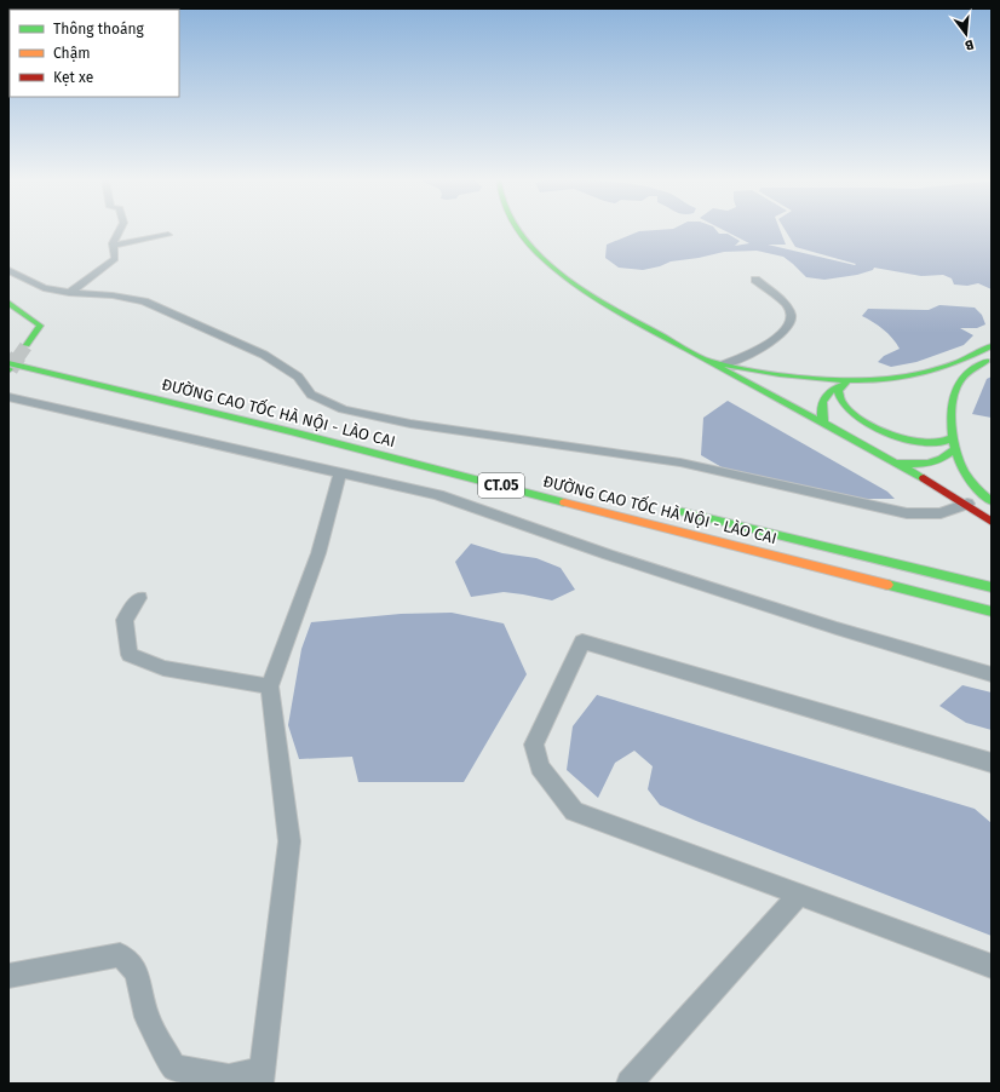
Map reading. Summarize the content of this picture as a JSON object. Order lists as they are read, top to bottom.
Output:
{
  "streets": {
    "main road": ["ĐƯỜNG CAO TỐC HÀ NỘI - LÀO CAI", "CT.05"]
  },
  "legend": ["Thông thoáng", "Chậm", "Kẹt xe"],
  "north": "bottom"
}
